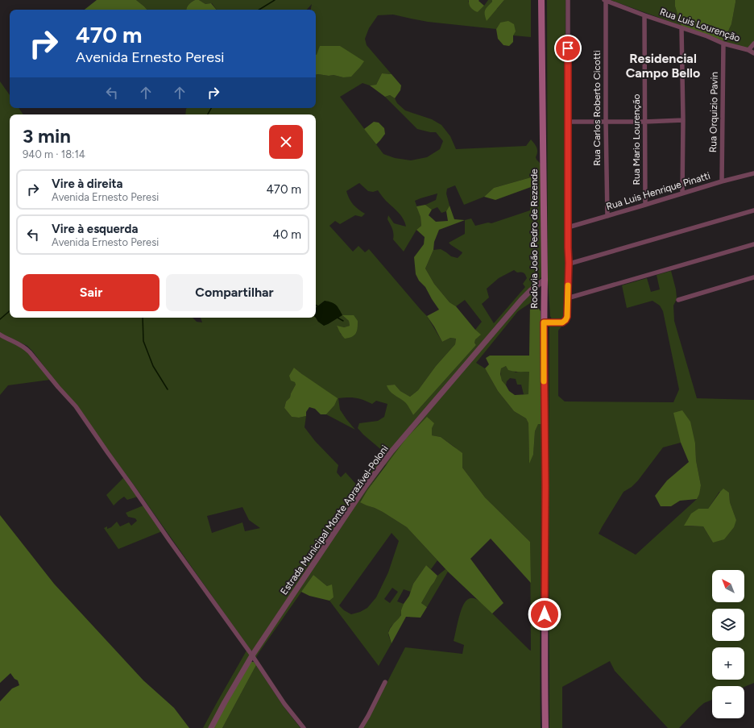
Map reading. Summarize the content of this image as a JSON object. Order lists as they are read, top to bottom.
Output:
{
  "streets": {
    "main road": ["Rodovia João Pedro de Rezende"],
    "street": [
      "Rua Luis Lourenção",
      "Rua Carlos Roberto Cicotti",
      "Rua Orquizio Pavin",
      "Rua Mario Lourenção",
      "Rua Luis Henrique Pinatti",
      "Estrada Municipal Monte Aprazível-Poloni"
    ]
  },
  "crossings": [
    ["Rua Luis Lourenção", "Rua Carlos Roberto Cicotti"],
    ["Rua Luis Lourenção", "Rua Orquizio Pavin"],
    ["Rua Luis Lourenção", "Rua Mario Lourenção"],
    ["Rua Carlos Roberto Cicotti", "Rua Luis Henrique Pinatti"],
    ["Rua Orquizio Pavin", "Rua Luis Henrique Pinatti"],
    ["Rua Mario Lourenção", "Rua Luis Henrique Pinatti"],
    ["Rodovia João Pedro de Rezende", "Estrada Municipal Monte Aprazível-Poloni"]
  ],
  "districts": ["Residencial Campo Bello"],
  "north": "top left",
  "page": {
    "turn": ["470 m", "Avenida Ernesto Peresi"],
    "heading": ["3 min", "940 m · 18:14"],
    "list": [
      {
        "name": "Vire à direita",
        "note": "Avenida Ernesto Peresi",
        "value": "470 m"
      },
      {
        "name": "Vire à esquerda",
        "note": "Avenida Ernesto Peresi",
        "value": "40 m"
      }
    ],
    "buttons": ["Sair", "Compartilhar"],
    "map_buttons": ["+", "−"]
  }
}
